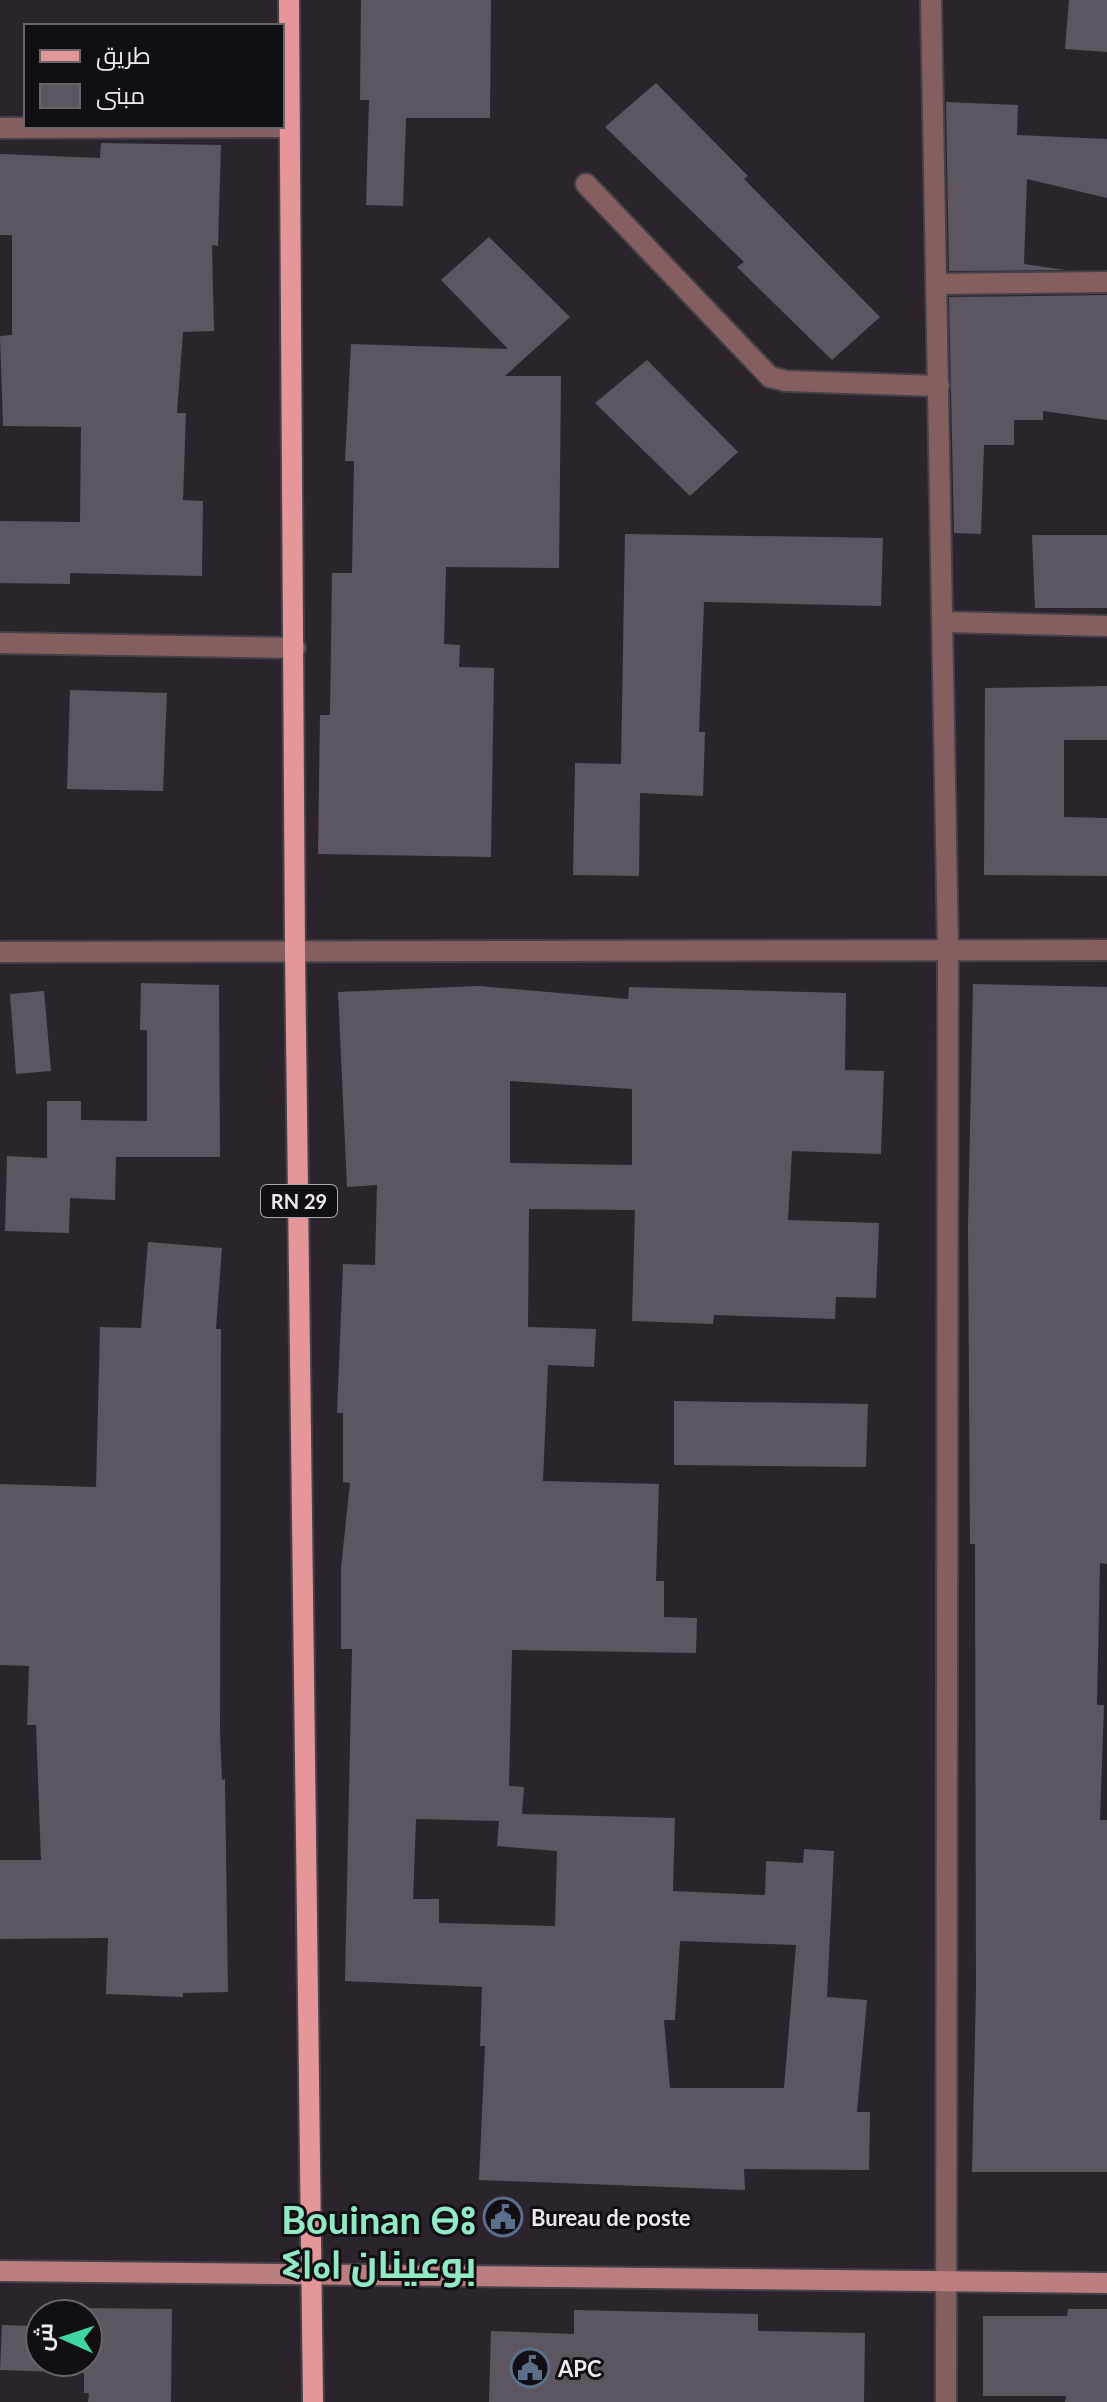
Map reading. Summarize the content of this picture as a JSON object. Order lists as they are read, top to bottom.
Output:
{
  "streets": {
    "main road": ["RN 29"]
  },
  "districts": ["Bouinan ⴱⵓ ⵉⵏⴰⵏ بوعينان"],
  "places": {
    "public building": ["Bureau de poste", "APC"]
  },
  "legend": ["طريق", "مبنى"],
  "north": "left"
}
